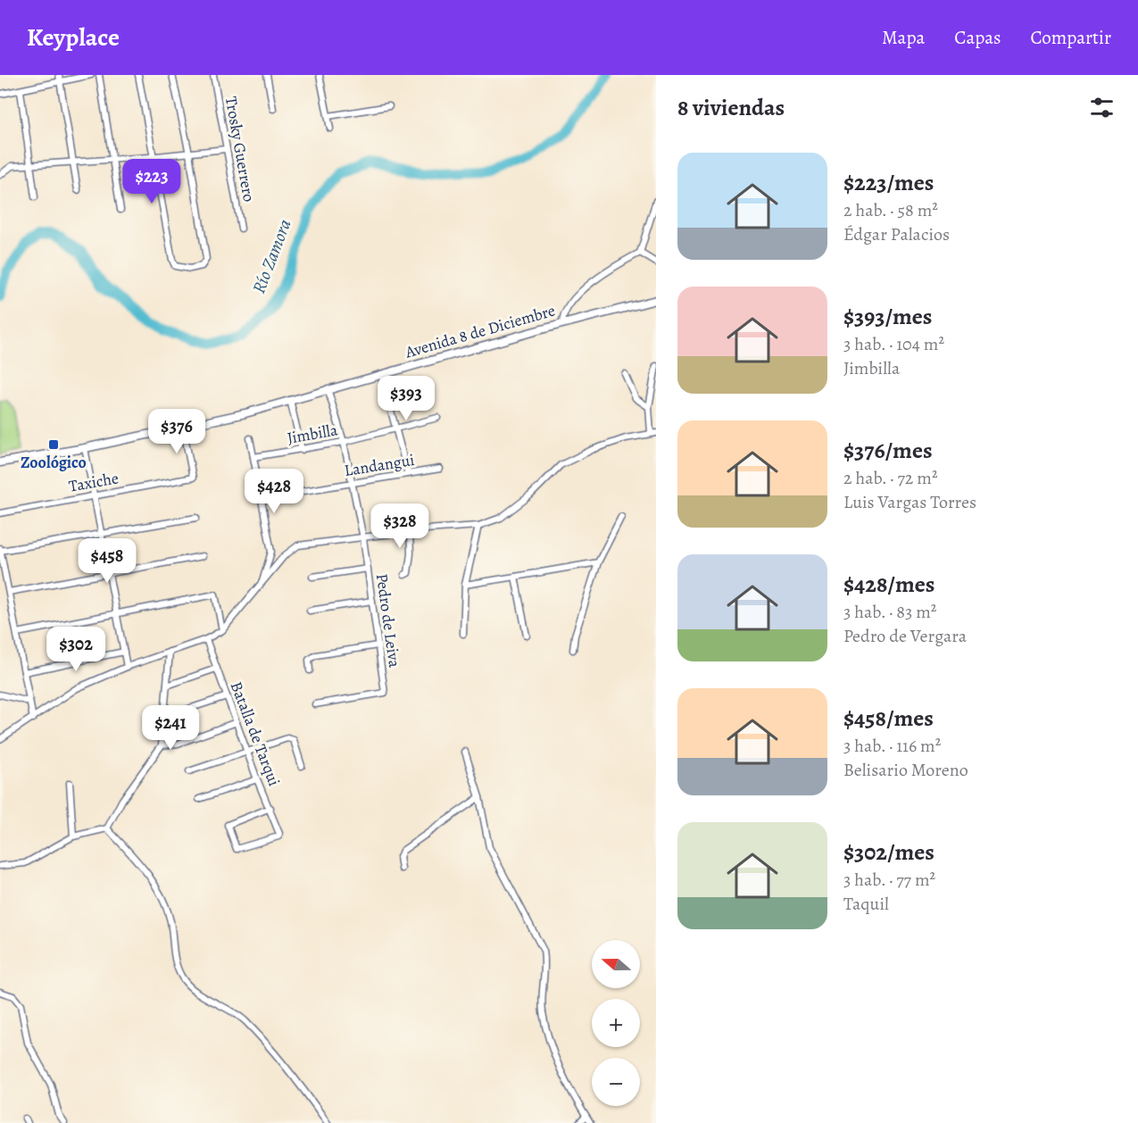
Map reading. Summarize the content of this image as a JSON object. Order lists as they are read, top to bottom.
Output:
{
  "streets": {
    "main road": ["Avenida 8 de Diciembre"],
    "street": [
      "Trosky Guerrero",
      "Jimbilla",
      "Landangui",
      "Taxiche",
      "Pedro de Leiva",
      "Batalla de Tarqui"
    ]
  },
  "crossings": [
    ["Avenida 8 de Diciembre", "Taxiche"],
    ["Avenida 8 de Diciembre", "Pedro de Leiva"],
    ["Jimbilla", "Pedro de Leiva"],
    ["Landangui", "Pedro de Leiva"]
  ],
  "water": ["Río Zamora"],
  "places": {
    "transit": ["Zoológico"]
  },
  "north": "left",
  "page": {
    "header": "Keyplace",
    "nav": ["Mapa", "Capas", "Compartir"],
    "heading": "8 viviendas",
    "list": [
      {
        "name": "$223/mes",
        "note": "2 hab. · 58 m² · Édgar Palacios"
      },
      {
        "name": "$393/mes",
        "note": "3 hab. · 104 m² · Jimbilla"
      },
      {
        "name": "$376/mes",
        "note": "2 hab. · 72 m² · Luis Vargas Torres"
      },
      {
        "name": "$428/mes",
        "note": "3 hab. · 83 m² · Pedro de Vergara"
      },
      {
        "name": "$458/mes",
        "note": "3 hab. · 116 m² · Belisario Moreno"
      },
      {
        "name": "$302/mes",
        "note": "3 hab. · 77 m² · Taquil"
      }
    ],
    "price": [
      "$223",
      "$393",
      "$376",
      "$428",
      "$328",
      "$458",
      "$302",
      "$241"
    ],
    "map_buttons": ["+", "−"]
  }
}
